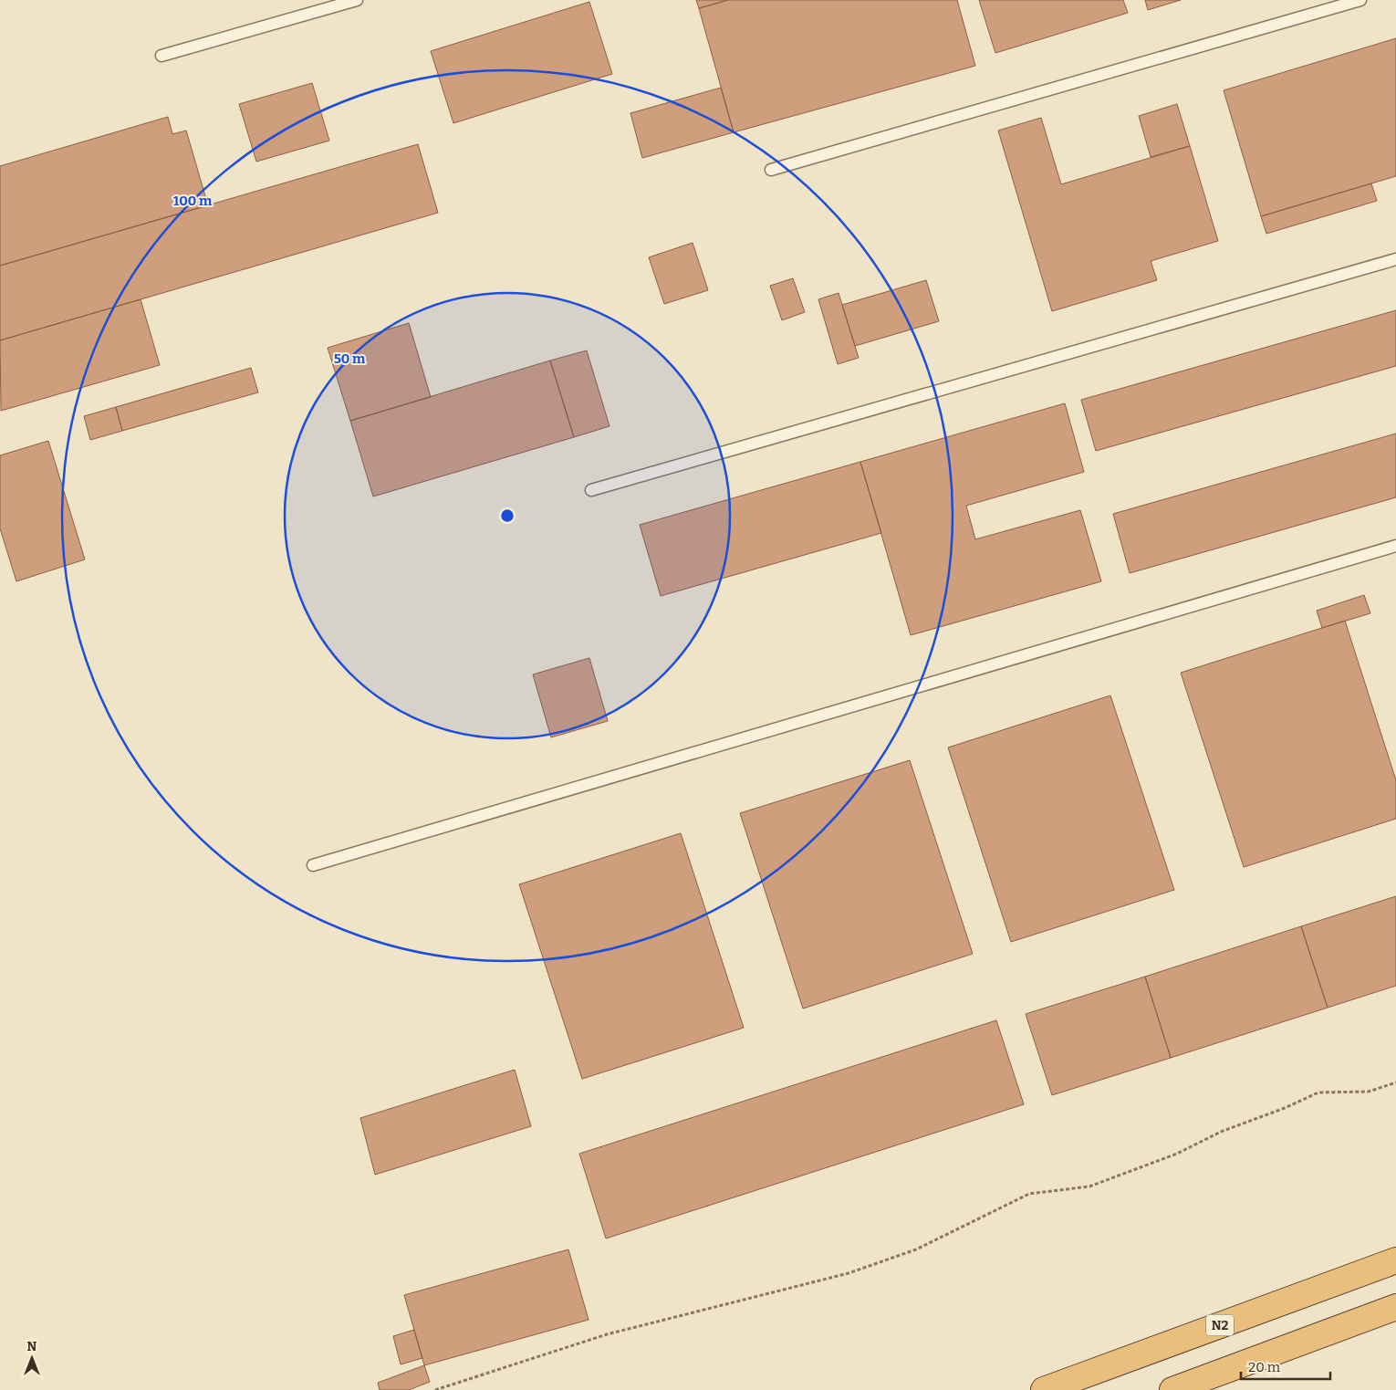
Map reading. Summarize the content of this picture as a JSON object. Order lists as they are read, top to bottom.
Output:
{
  "streets": {
    "highway": ["N2"]
  },
  "scale_bar": "20 m",
  "north": "top",
  "rings": ["100 m", "50 m"]
}
